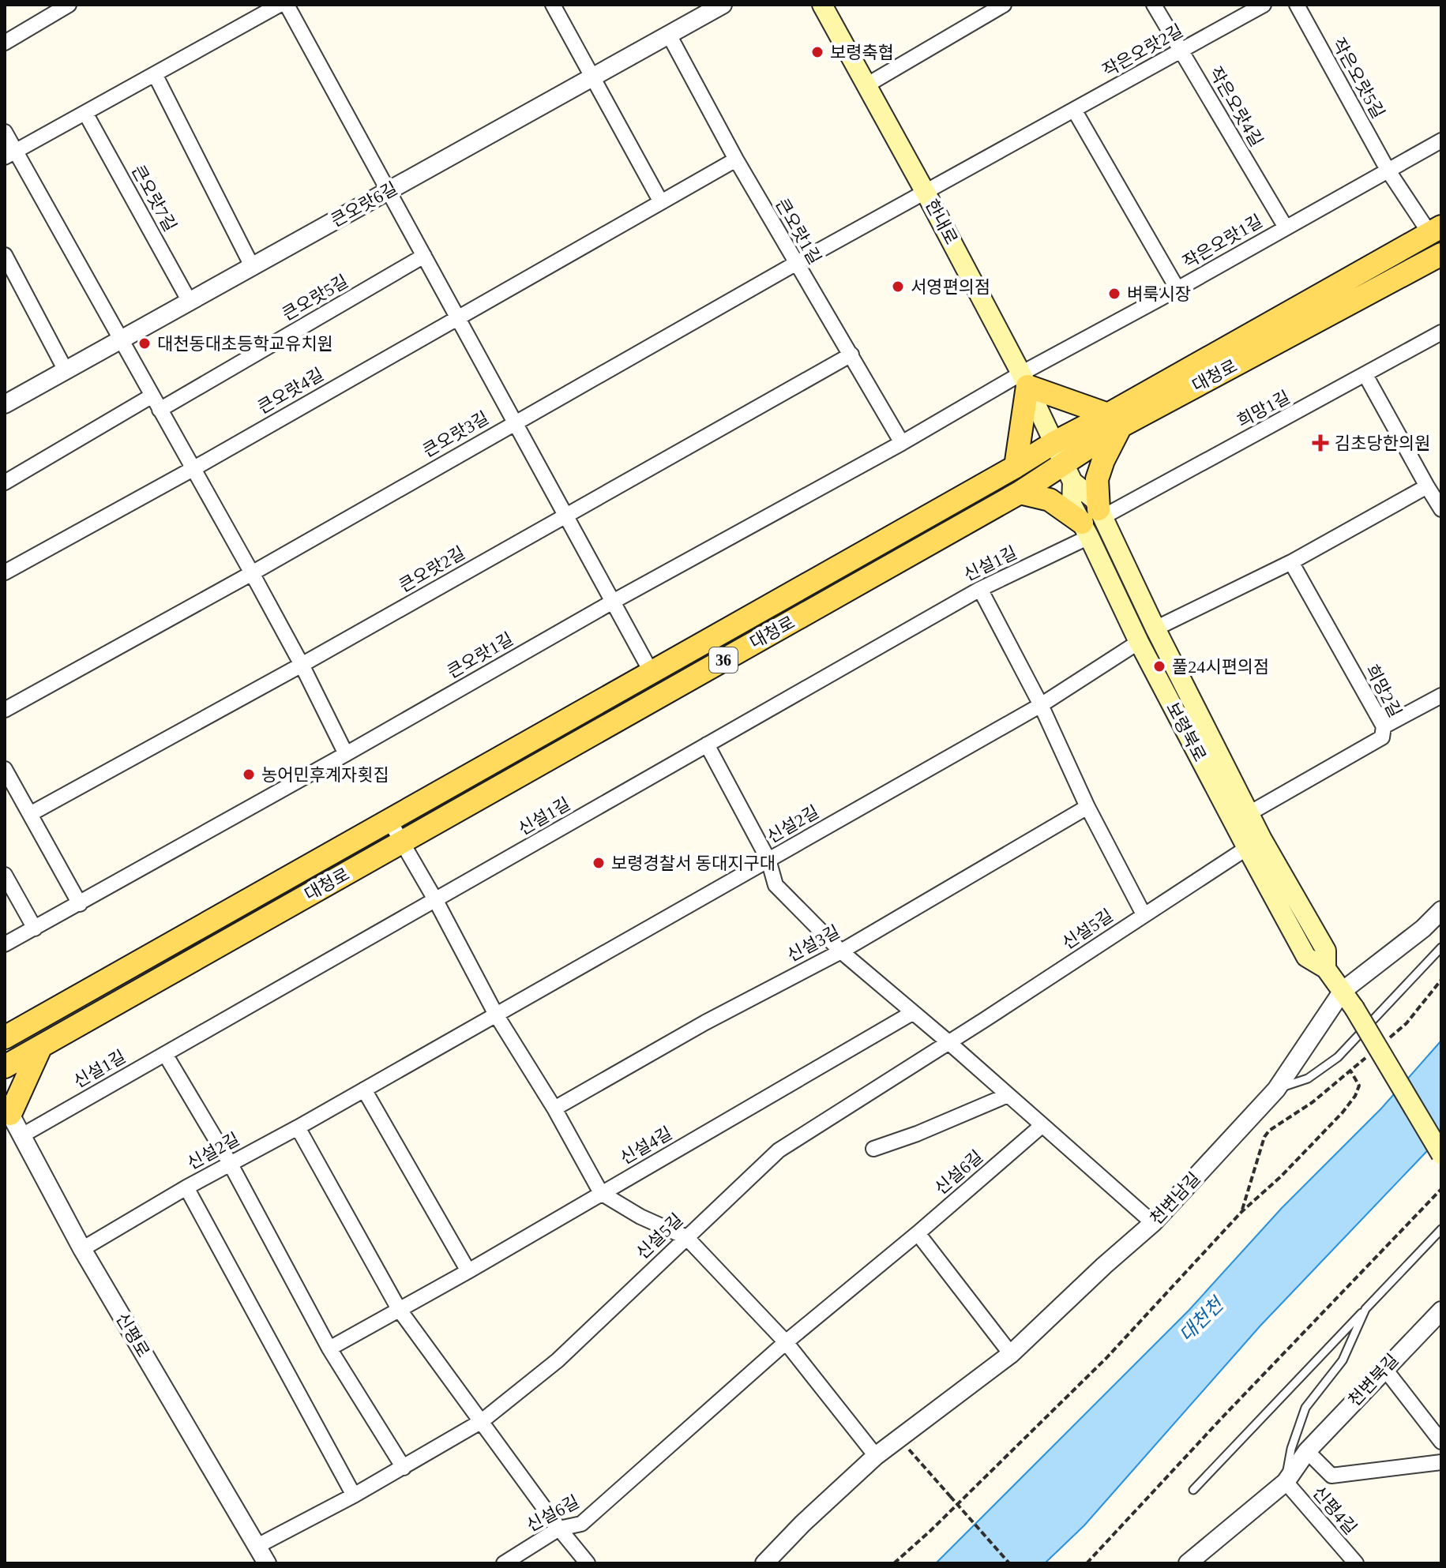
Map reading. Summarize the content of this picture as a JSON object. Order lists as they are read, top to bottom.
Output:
{
  "streets": {
    "main road": [
      "한내로",
      "대청로",
      "36",
      "보령북로"
    ],
    "street": [
      "작은오랏2길",
      "작은오랏5길",
      "작은오랏4길",
      "큰오랏7길",
      "큰오랏6길",
      "큰오랏1길",
      "작은오랏1길",
      "큰오랏5길",
      "큰오랏4길",
      "희망1길",
      "큰오랏3길",
      "신설1길",
      "큰오랏2길",
      "희망2길",
      "신설2길",
      "신설5길",
      "신설3길",
      "신설4길",
      "신설6길",
      "천변남길",
      "신평로",
      "천변북길",
      "신평4길"
    ]
  },
  "crossings": [
    ["작은오랏2길", "작은오랏4길"],
    ["작은오랏2길", "한내로"],
    ["작은오랏2길", "큰오랏3길"],
    ["작은오랏5길", "작은오랏1길"],
    ["작은오랏5길", "대청로"],
    ["작은오랏4길", "작은오랏1길"],
    ["큰오랏7길", "큰오랏6길"],
    ["큰오랏6길", "큰오랏1길"],
    ["한내로", "큰오랏1길"],
    ["한내로", "작은오랏1길"],
    ["한내로", "대청로"],
    ["한내로", "큰오랏3길"],
    ["한내로", "보령북로"],
    ["큰오랏1길", "작은오랏1길"],
    ["큰오랏1길", "큰오랏4길"],
    ["큰오랏1길", "큰오랏3길"],
    ["큰오랏1길", "큰오랏2길"],
    ["대청로", "보령북로"],
    ["희망1길", "신설1길"],
    ["희망1길", "보령북로"],
    ["신설1길", "보령북로"],
    ["신설1길", "신평로"],
    ["희망2길", "보령북로"],
    ["보령북로", "신설2길"],
    ["보령북로", "신설5길"],
    ["보령북로", "천변남길"],
    ["신설2길", "신평로"],
    ["신설5길", "신평로"],
    ["천변북길", "신평4길"]
  ],
  "water": ["대천천"],
  "places": {
    "other": [
      "보령축협",
      "서영편의점",
      "벼룩시장",
      "대천동대초등학교유치원",
      "풀24시편의점",
      "농어민후계자횟집",
      "보령경찰서 동대지구대"
    ],
    "health": ["김초당한의원"]
  }
}
